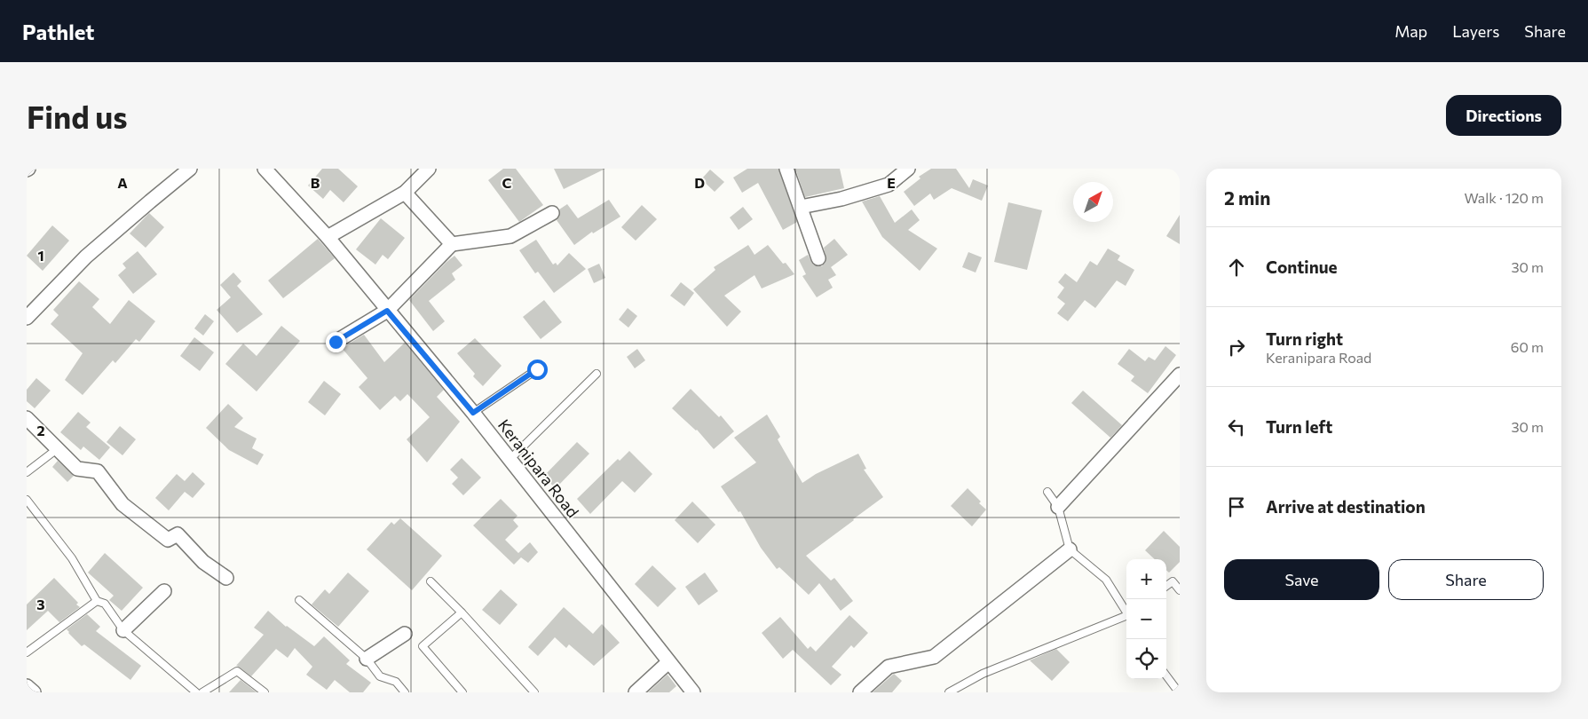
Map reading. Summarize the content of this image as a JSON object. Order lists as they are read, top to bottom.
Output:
{
  "streets": {
    "street": ["Keranipara Road"]
  },
  "north": "top right",
  "page": {
    "header": "Pathlet",
    "nav": ["Map", "Layers", "Share"],
    "buttons": [
      "Directions",
      ["Save", "Share"]
    ],
    "title": "Find us",
    "heading": ["2 min", "Walk · 120 m"],
    "list": [
      ["Continue", "30 m"],
      ["Turn right", "Keranipara Road", "60 m"],
      ["Turn left", "30 m"],
      "Arrive at destination"
    ],
    "map_buttons": ["+", "−"]
  },
  "grid": {
    "columns": [
      "A",
      "B",
      "C",
      "D",
      "E"
    ],
    "rows": ["1", "2", "3"]
  }
}
